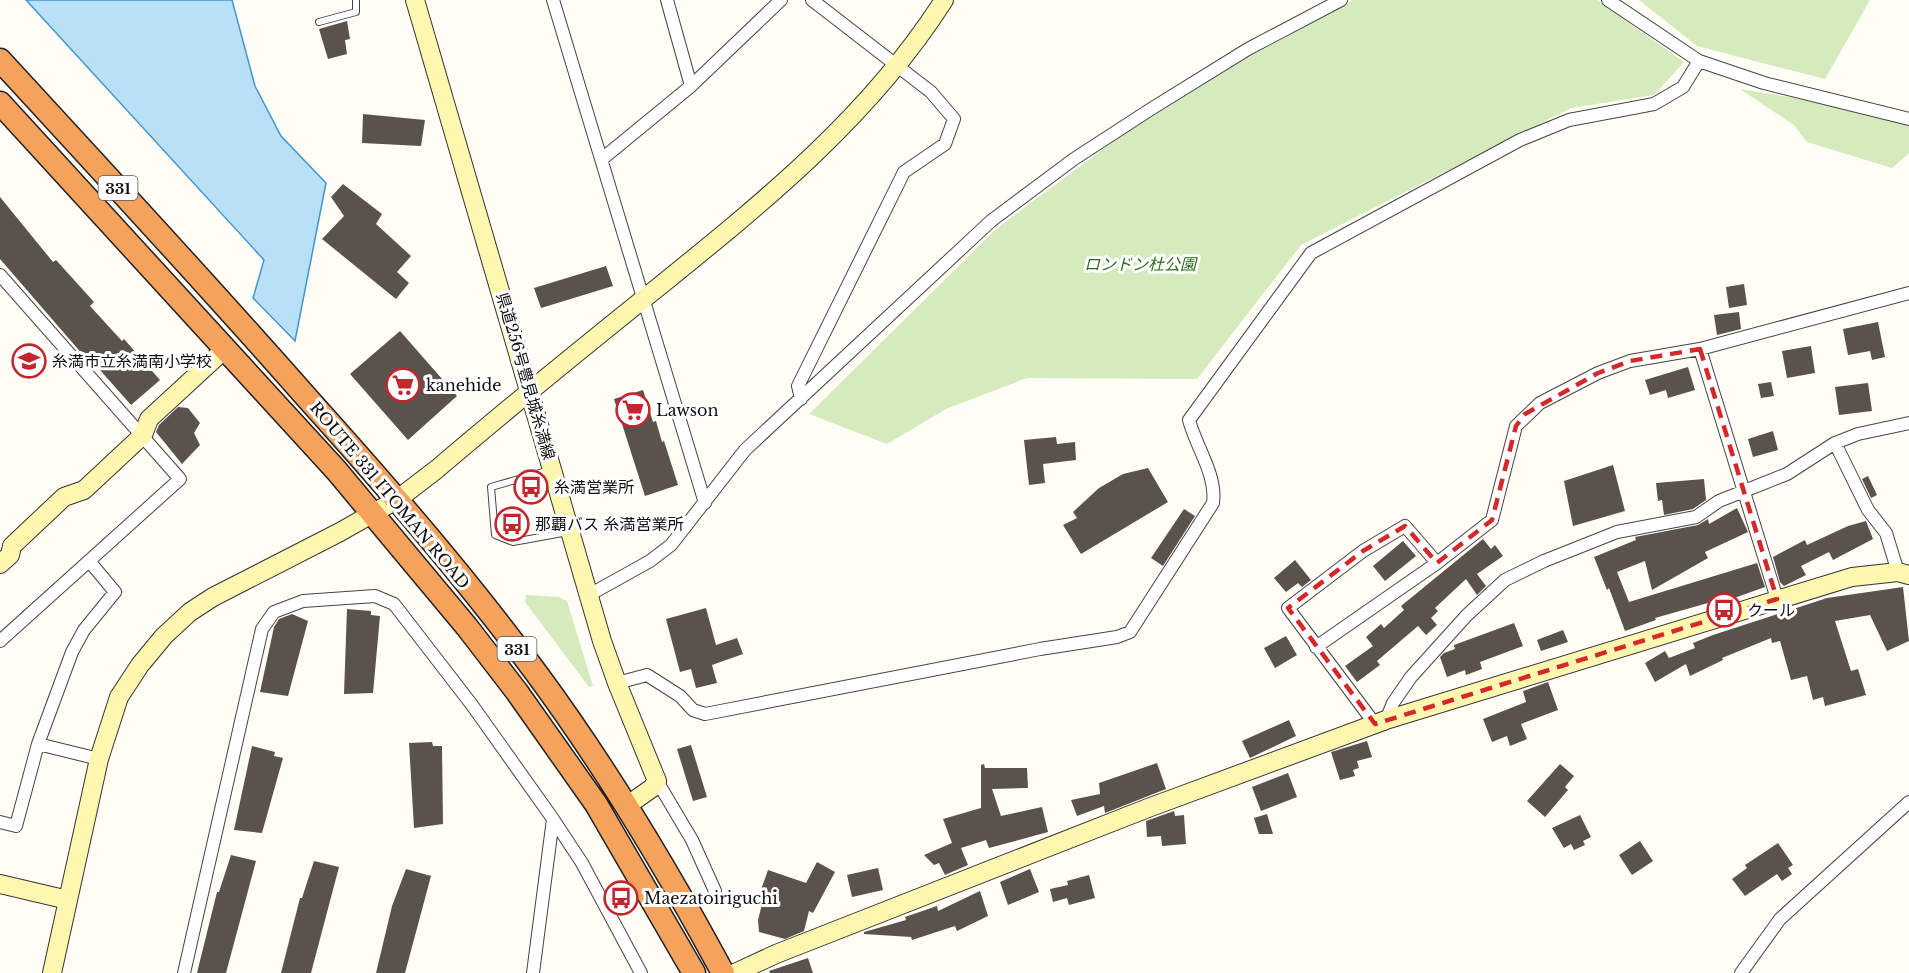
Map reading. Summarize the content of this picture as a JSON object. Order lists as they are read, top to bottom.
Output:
{
  "streets": {
    "highway": ["331", "ROUTE 331 ITOMAN ROAD"],
    "street": ["県道256号豊見城糸満線"]
  },
  "parks": ["ロンドン杜公園"],
  "places": {
    "school or university": ["糸満市立糸満南小学校"],
    "supermarket": ["kanehide", "Lawson"],
    "bus stop": [
      "糸満営業所",
      "那覇バス 糸満営業所",
      "クール",
      "Maezatoiriguchi"
    ]
  }
}
